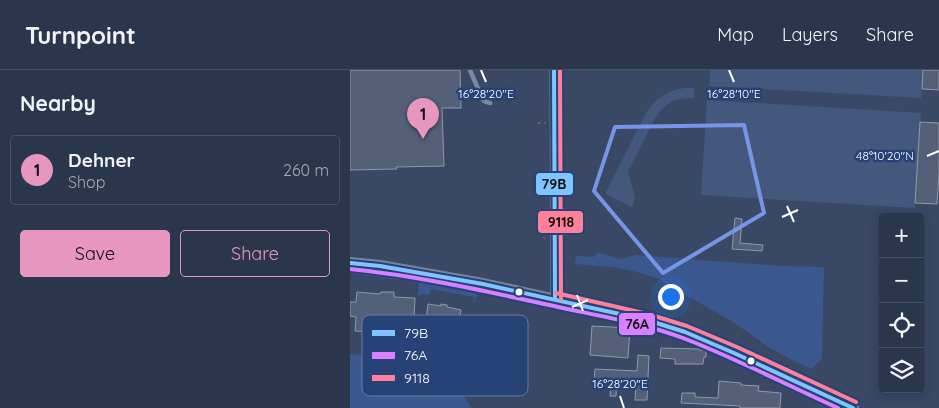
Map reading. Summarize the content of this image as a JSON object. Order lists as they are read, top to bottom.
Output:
{
  "lines": ["transit line 79B", "transit line 9118", "transit line 76A"],
  "legend": ["79B", "76A", "9118"],
  "page": {
    "header": "Turnpoint",
    "nav": ["Map", "Layers", "Share"],
    "heading": "Nearby",
    "pins": "1",
    "list": [
      {
        "mark": "1",
        "name": "Dehner",
        "note": "Shop",
        "value": "260 m"
      }
    ],
    "map_buttons": ["+", "−"],
    "buttons": ["Save", "Share"]
  },
  "coordinates": ["16°28'20\"E", "16°28'10\"E", "48°10'20\"N"]
}
